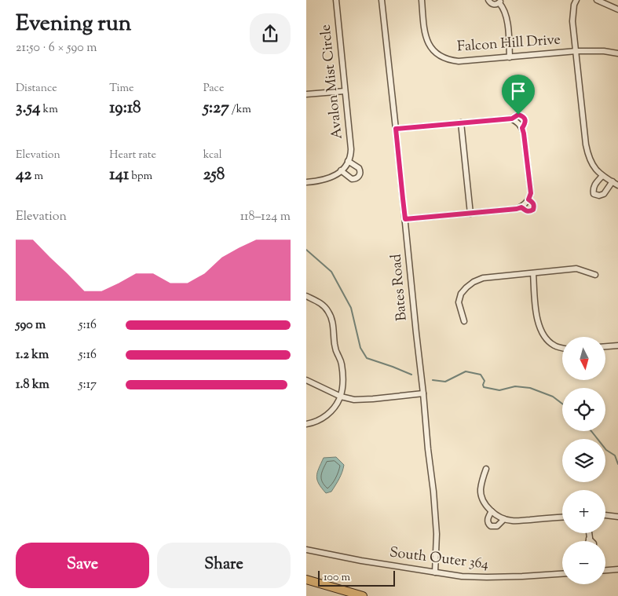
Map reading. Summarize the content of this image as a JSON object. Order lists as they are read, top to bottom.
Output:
{
  "streets": {
    "street": [
      "Falcon Hill Drive",
      "Avalon Mist Circle",
      "Bates Road",
      "South Outer 364"
    ]
  },
  "crossings": [
    ["Bates Road", "South Outer 364"]
  ],
  "scale_bar": "100 m",
  "north": "bottom",
  "page": {
    "heading": ["Evening run", "21:50 · 6 × 590 m"],
    "stats": [
      ["Distance", "3.54 km"],
      ["Time", "19:18"],
      ["Pace", "5:27 /km"],
      ["Elevation", "42 m"],
      ["Heart rate", "141 bpm"],
      ["kcal", "258"]
    ],
    "chart": ["Elevation", "118–124 m"],
    "list": [
      {
        "name": "590 m",
        "note": "5:16"
      },
      {
        "name": "1.2 km",
        "note": "5:16"
      },
      {
        "name": "1.8 km",
        "note": "5:17"
      }
    ],
    "map_buttons": ["+", "−"],
    "buttons": ["Save", "Share"],
    "scale": "100 m"
  }
}
